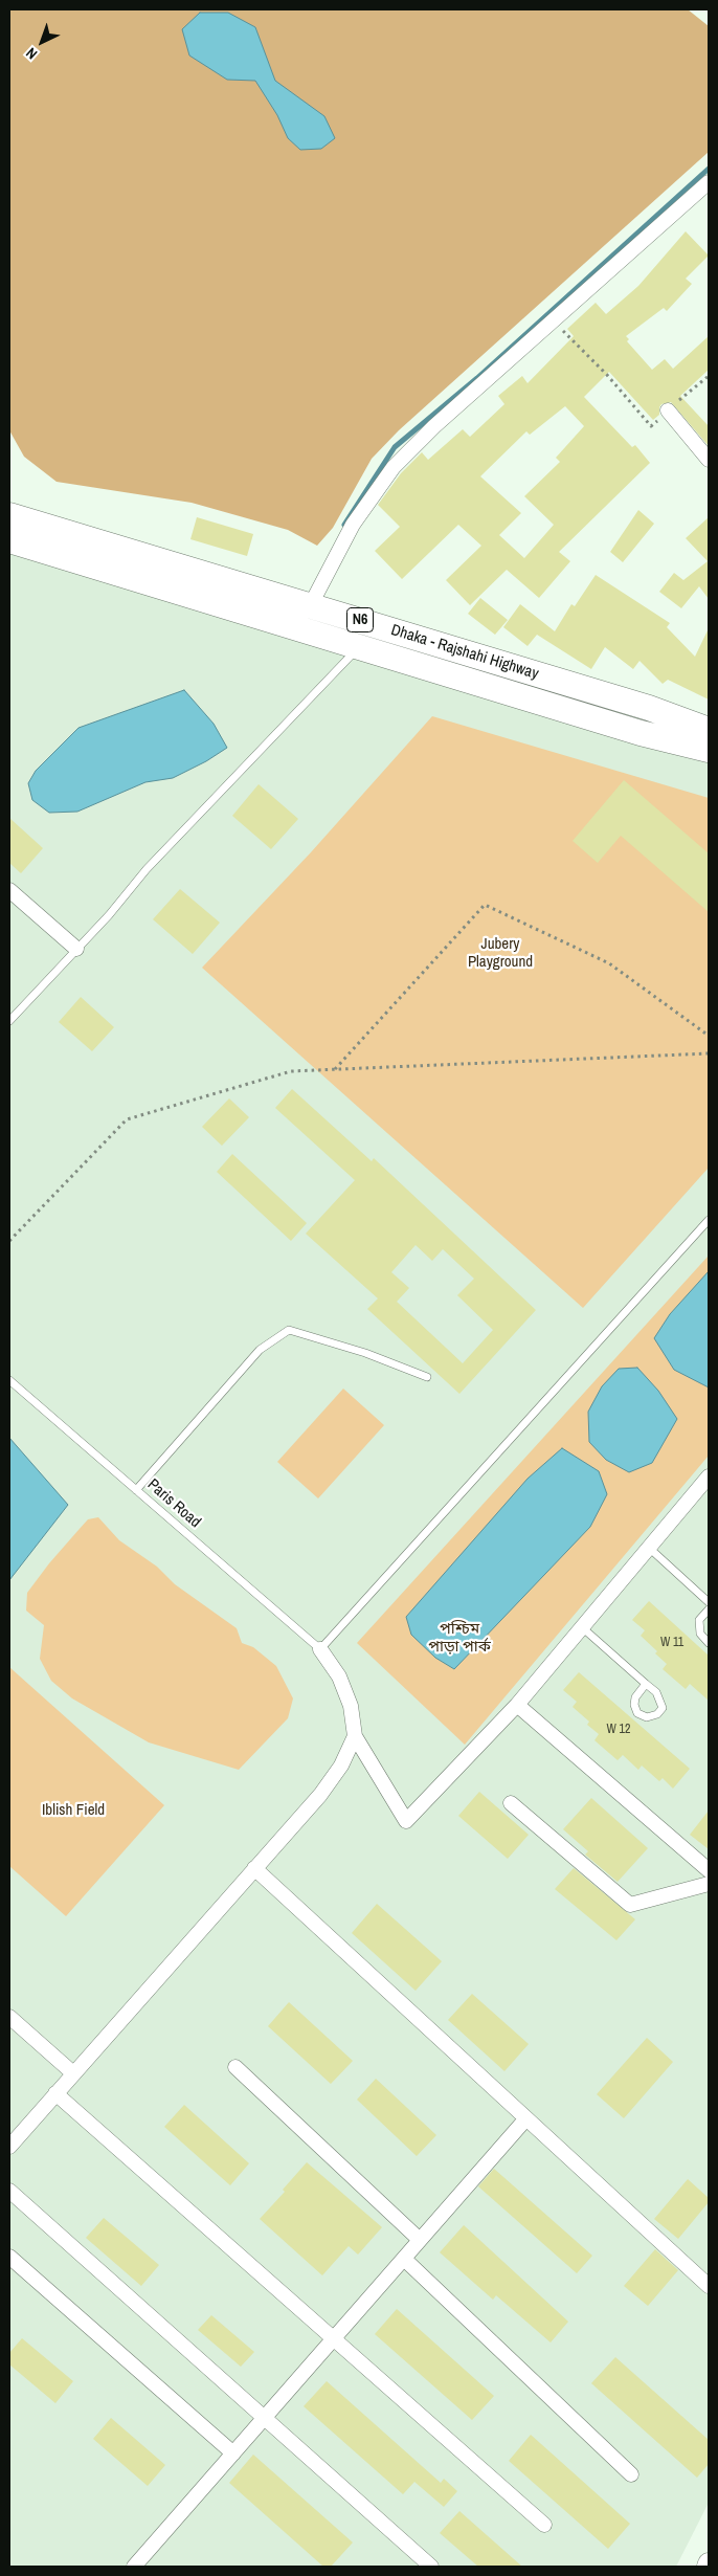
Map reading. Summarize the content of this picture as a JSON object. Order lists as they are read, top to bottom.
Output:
{
  "streets": {
    "highway": ["N6", "Dhaka - Rajshahi Highway"],
    "lane": ["Paris Road"]
  },
  "parks": ["Jubery Playground", "পশ্চিম পাড়া পার্ক", "Iblish Field"],
  "house_numbers": ["W 11", "W 12"],
  "north": "bottom left"
}
